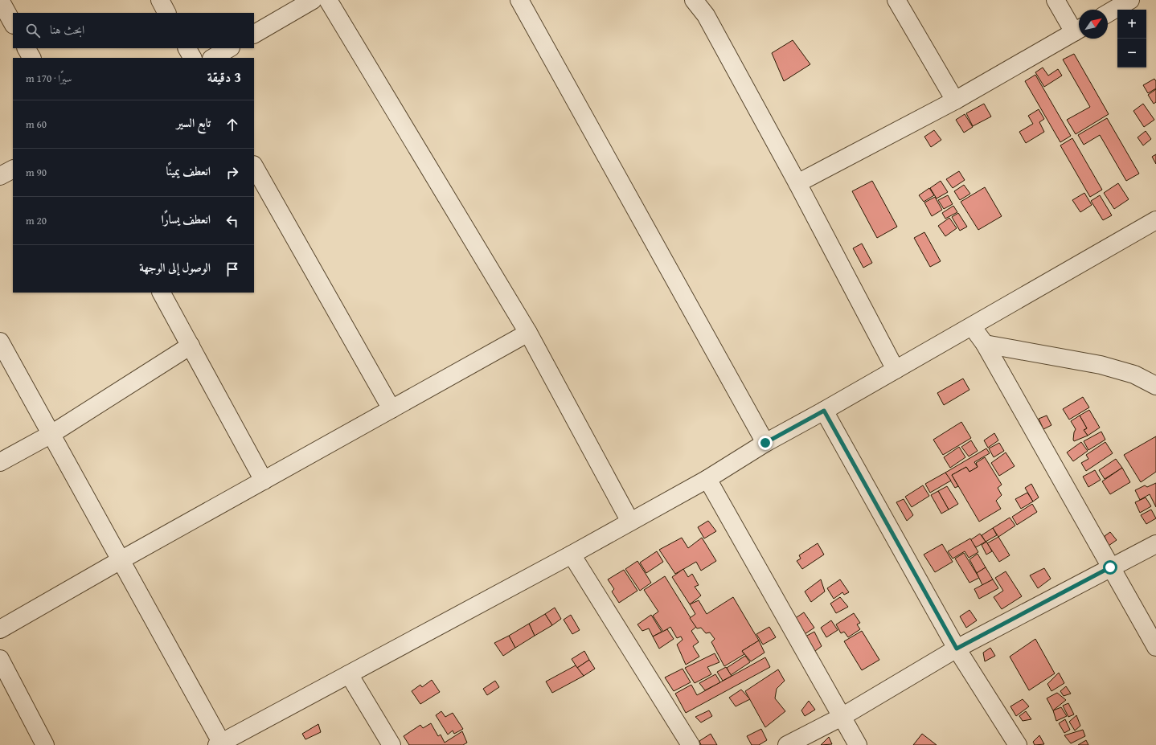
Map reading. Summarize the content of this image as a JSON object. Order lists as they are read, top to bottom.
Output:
{
  "north": "top right",
  "page": {
    "map_buttons": ["+", "−"],
    "search": "ابحث هنا",
    "heading": ["3 دقيقة", "سيرًا · 170 m"],
    "list": [
      ["تابع السير", "60 m"],
      ["انعطف يمينًا", "90 m"],
      ["انعطف يسارًا", "20 m"],
      "الوصول إلى الوجهة"
    ]
  }
}
